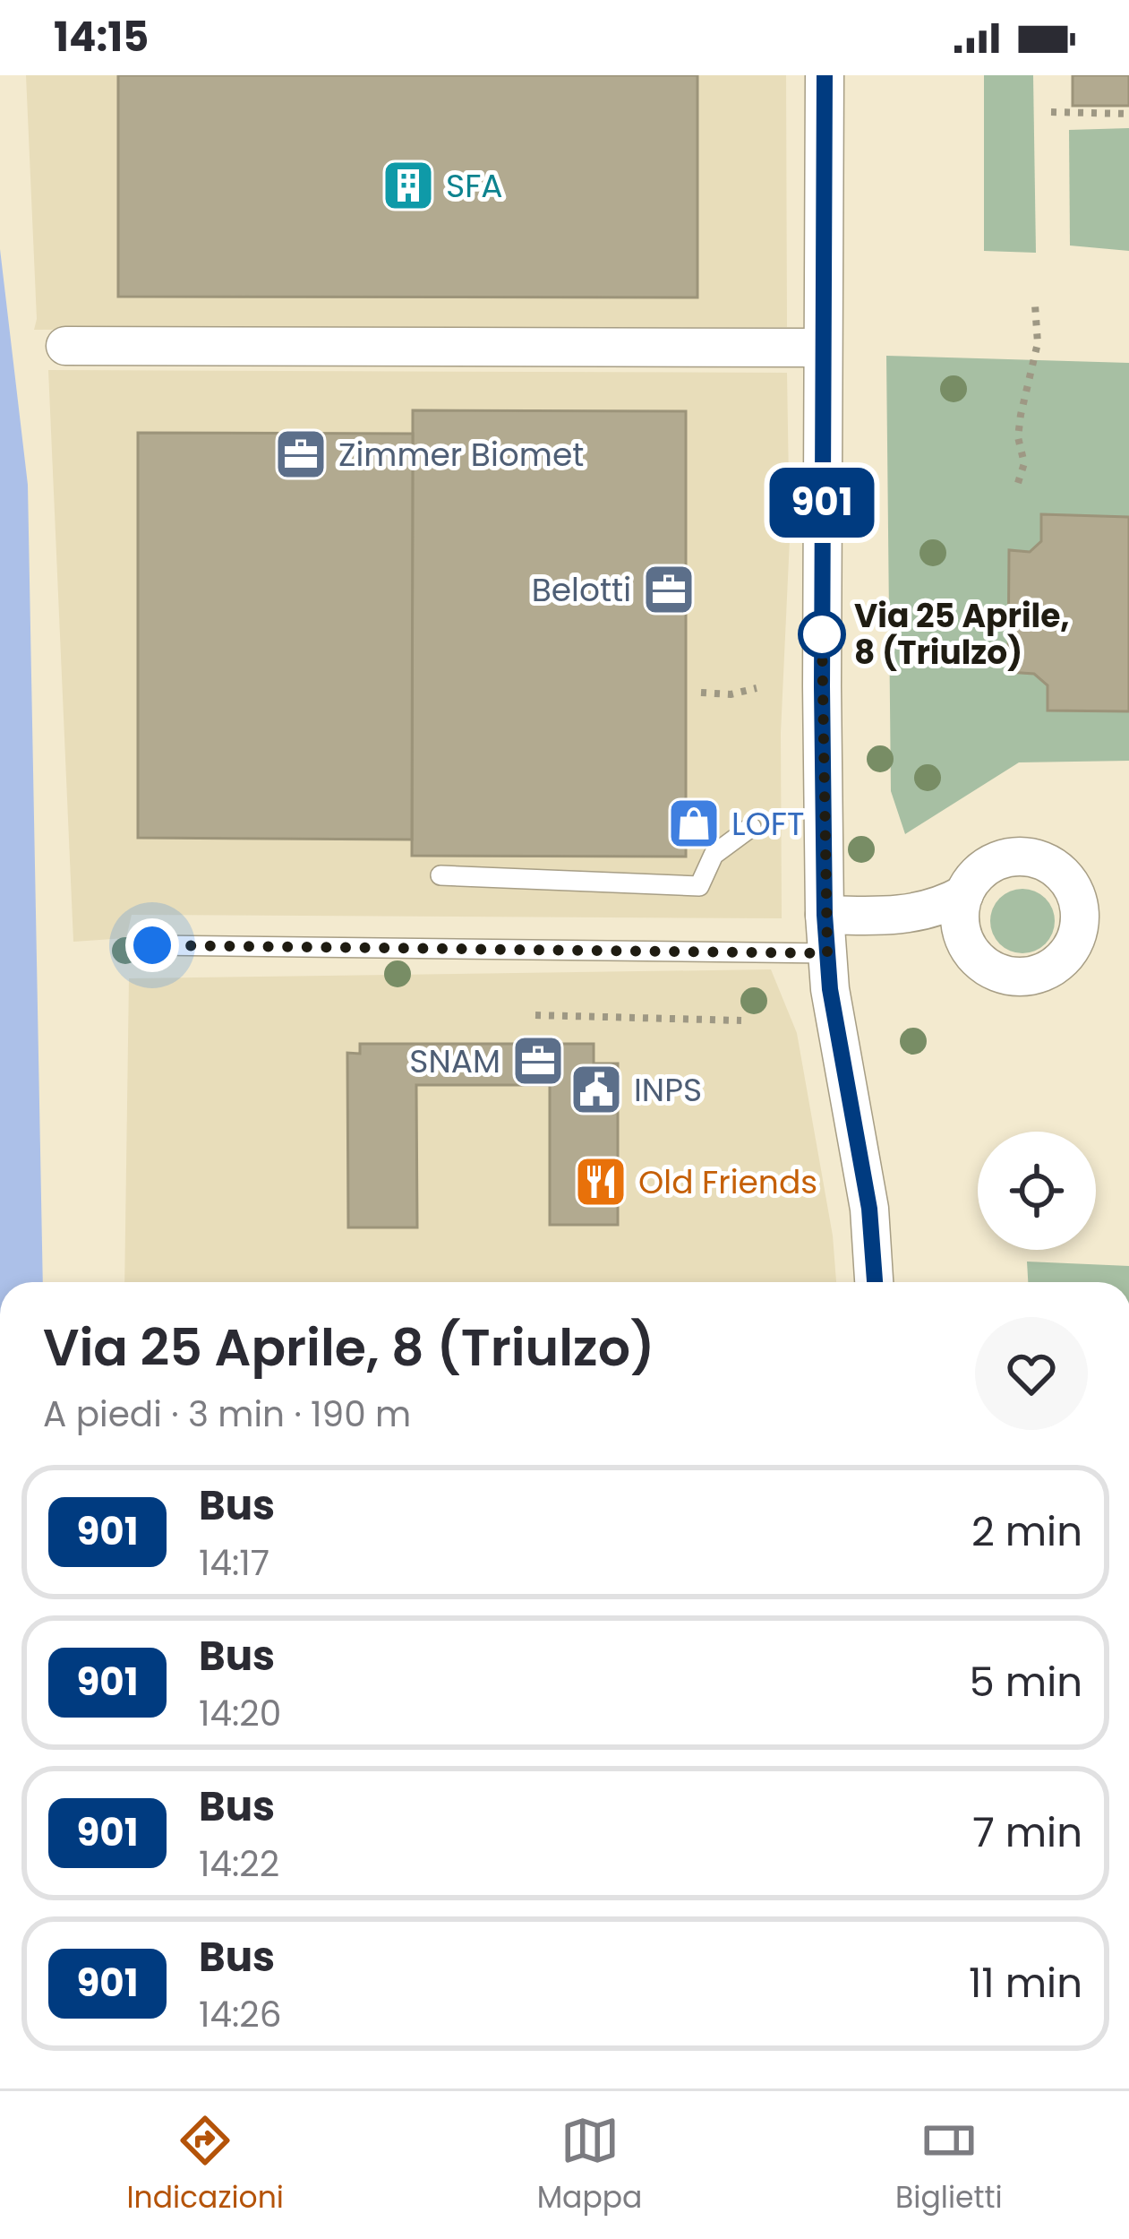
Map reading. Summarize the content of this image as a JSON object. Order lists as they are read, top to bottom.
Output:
{
  "places": {
    "building": ["SFA"],
    "office": ["Zimmer Biomet", "Belotti", "SNAM"],
    "other": ["Via 25 Aprile, 8 (Triulzo)"],
    "shop": ["LOFT"],
    "public building": ["INPS"],
    "restaurant": ["Old Friends"]
  },
  "lines": ["bus line 901"],
  "page": {
    "status": "14:15",
    "on_map": "901",
    "heading": ["Via 25 Aprile, 8 (Triulzo)", "A piedi · 3 min · 190 m"],
    "list": [
      {
        "mark": "901",
        "name": "Bus",
        "note": "14:17",
        "value": "2 min"
      },
      {
        "mark": "901",
        "name": "Bus",
        "note": "14:20",
        "value": "5 min"
      },
      {
        "mark": "901",
        "name": "Bus",
        "note": "14:22",
        "value": "7 min"
      },
      {
        "mark": "901",
        "name": "Bus",
        "note": "14:26",
        "value": "11 min"
      }
    ],
    "tabs": ["Indicazioni", "Mappa", "Biglietti"]
  }
}
